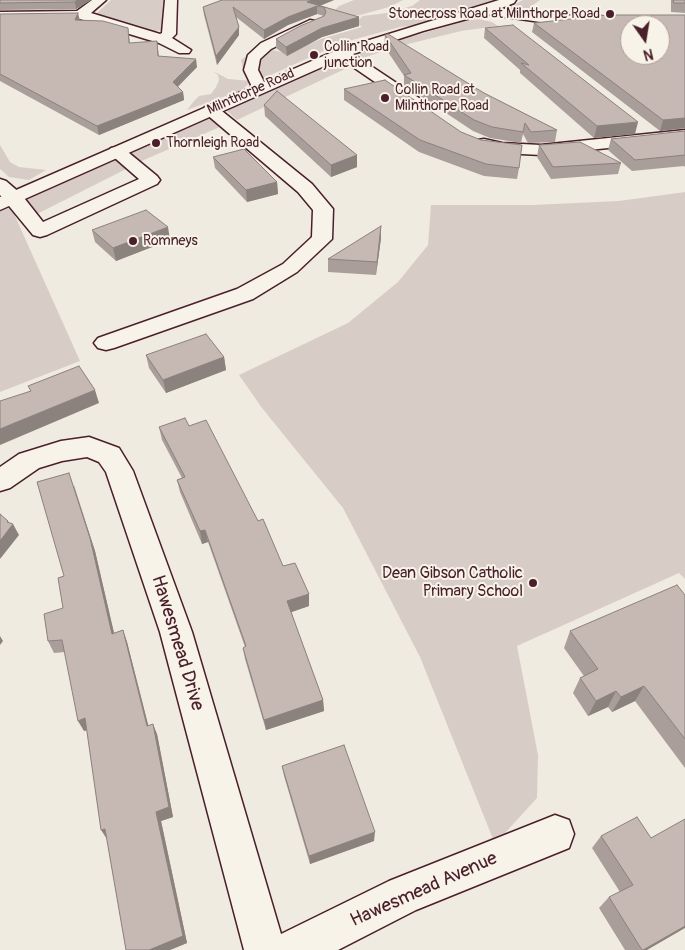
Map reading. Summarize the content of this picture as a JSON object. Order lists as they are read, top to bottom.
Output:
{
  "streets": {
    "main road": ["Milnthorpe Road", "Hawesmead Drive", "Hawesmead Avenue"]
  },
  "places": [
    "Stonecross Road at Milnthorpe Road",
    "Collin Road junction",
    "Collin Road at Milnthorpe Road",
    "Thornleigh Road",
    "Romneys",
    "Dean Gibson Catholic Primary School"
  ],
  "north": "bottom"
}
